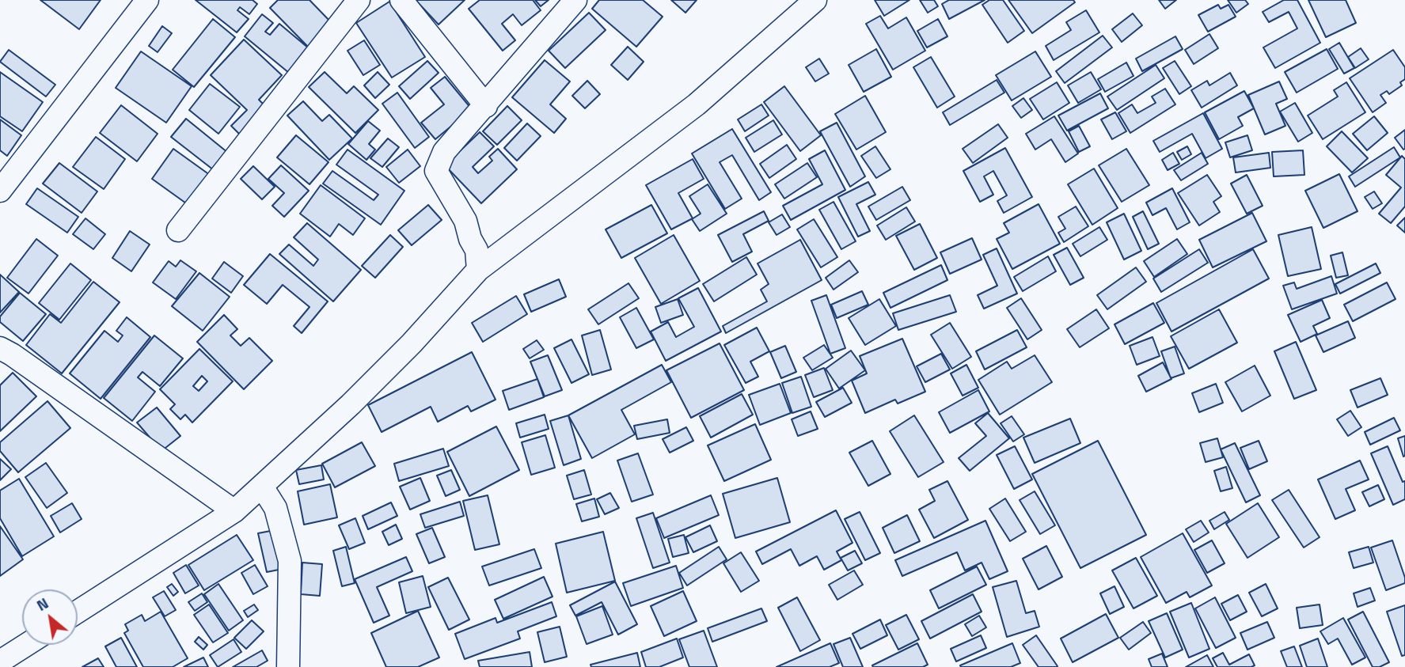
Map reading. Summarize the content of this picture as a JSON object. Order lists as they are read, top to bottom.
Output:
{
  "north": "top left"
}
